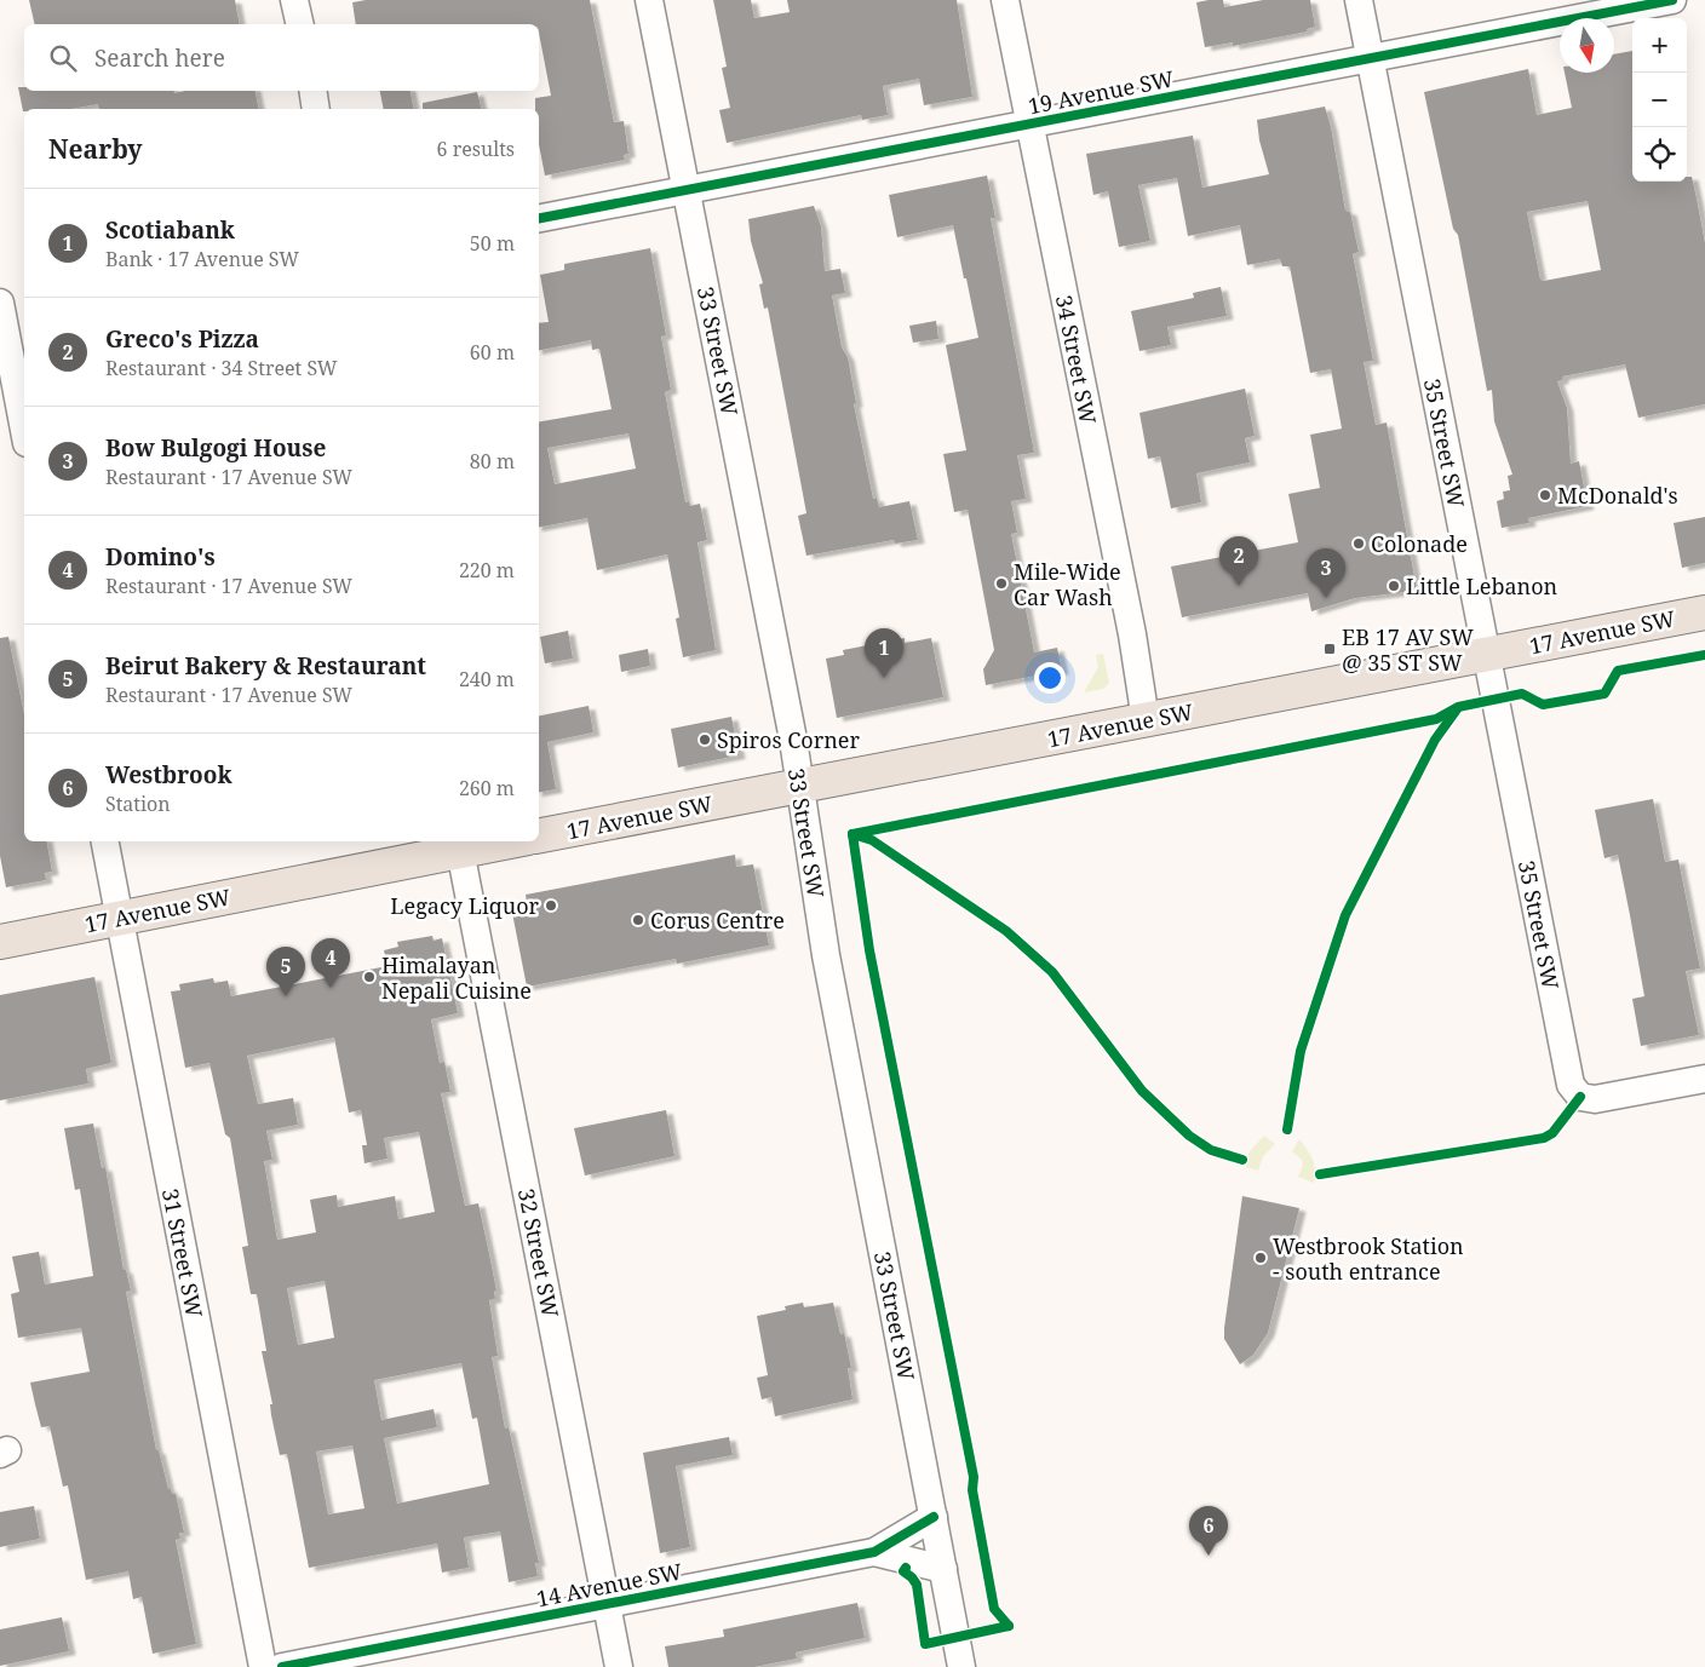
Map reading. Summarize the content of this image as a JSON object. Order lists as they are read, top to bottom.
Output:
{
  "streets": {
    "main road": ["17 Avenue SW"],
    "street": [
      "19 Avenue SW",
      "33 Street SW",
      "34 Street SW",
      "35 Street SW",
      "31 Street SW",
      "32 Street SW",
      "14 Avenue SW"
    ]
  },
  "crossings": [
    ["19 Avenue SW", "33 Street SW"],
    ["19 Avenue SW", "34 Street SW"],
    ["19 Avenue SW", "35 Street SW"],
    ["33 Street SW", "17 Avenue SW"],
    ["33 Street SW", "14 Avenue SW"],
    ["34 Street SW", "17 Avenue SW"],
    ["35 Street SW", "17 Avenue SW"],
    ["17 Avenue SW", "31 Street SW"],
    ["17 Avenue SW", "32 Street SW"],
    ["32 Street SW", "14 Avenue SW"]
  ],
  "places": {
    "other": [
      "McDonald's",
      "Colonade",
      "Mile-Wide Car Wash",
      "Little Lebanon",
      "Spiros Corner",
      "Legacy Liquor",
      "Corus Centre",
      "Himalayan Nepali Cuisine",
      "Westbrook Station - south entrance"
    ],
    "transit": ["EB 17 AV SW @ 35 ST SW"]
  },
  "north": "bottom",
  "page": {
    "map_buttons": ["+", "−"],
    "search": "Search here",
    "heading": ["Nearby", "6 results"],
    "list": [
      {
        "mark": "1",
        "name": "Scotiabank",
        "note": "Bank · 17 Avenue SW",
        "value": "50 m"
      },
      {
        "mark": "2",
        "name": "Greco's Pizza",
        "note": "Restaurant · 34 Street SW",
        "value": "60 m"
      },
      {
        "mark": "3",
        "name": "Bow Bulgogi House",
        "note": "Restaurant · 17 Avenue SW",
        "value": "80 m"
      },
      {
        "mark": "4",
        "name": "Domino's",
        "note": "Restaurant · 17 Avenue SW",
        "value": "220 m"
      },
      {
        "mark": "5",
        "name": "Beirut Bakery & Restaurant",
        "note": "Restaurant · 17 Avenue SW",
        "value": "240 m"
      },
      {
        "mark": "6",
        "name": "Westbrook",
        "note": "Station",
        "value": "260 m"
      }
    ],
    "pins": [
      "2",
      "3",
      "1",
      "4",
      "5",
      "6"
    ]
  }
}
